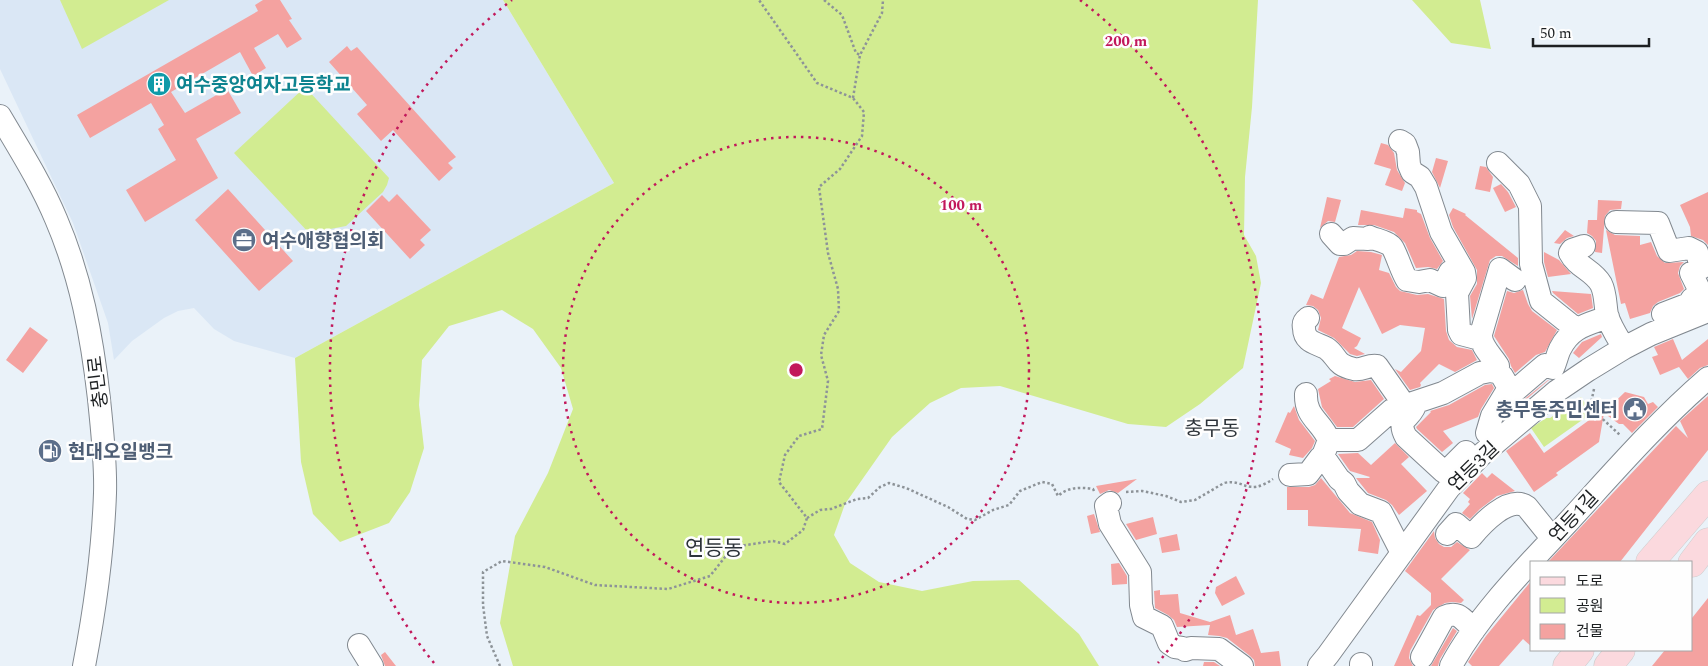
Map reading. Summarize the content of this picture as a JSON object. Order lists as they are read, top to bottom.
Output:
{
  "streets": {
    "street": ["충민로", "연등3길", "연등1길"]
  },
  "districts": ["충무동", "연등동"],
  "places": {
    "building": ["여수중앙여자고등학교"],
    "office": ["여수애향협의회"],
    "public building": ["충무동주민센터"],
    "fuel station": ["현대오일뱅크"]
  },
  "legend": ["도로", "공원", "건물"],
  "scale_bar": "50 m",
  "rings": ["200 m", "100 m"]
}
